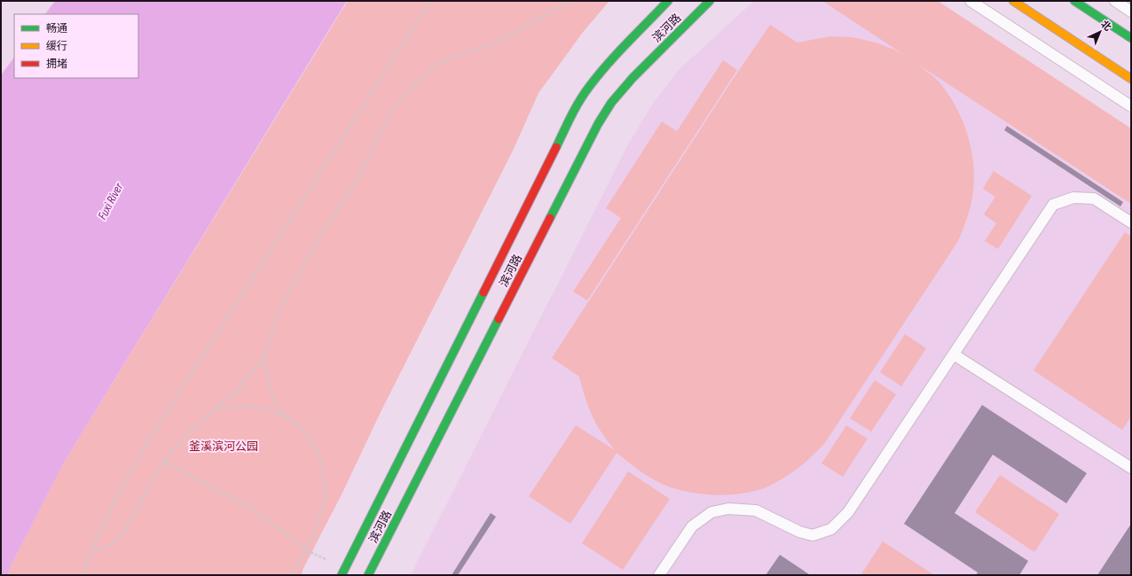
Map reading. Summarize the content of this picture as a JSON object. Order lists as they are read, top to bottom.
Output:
{
  "streets": {
    "main road": ["滨河路"]
  },
  "water": ["Fuxi River"],
  "parks": ["釜溪滨河公园"],
  "legend": ["畅通", "缓行", "拥堵"],
  "north": "top right"
}
